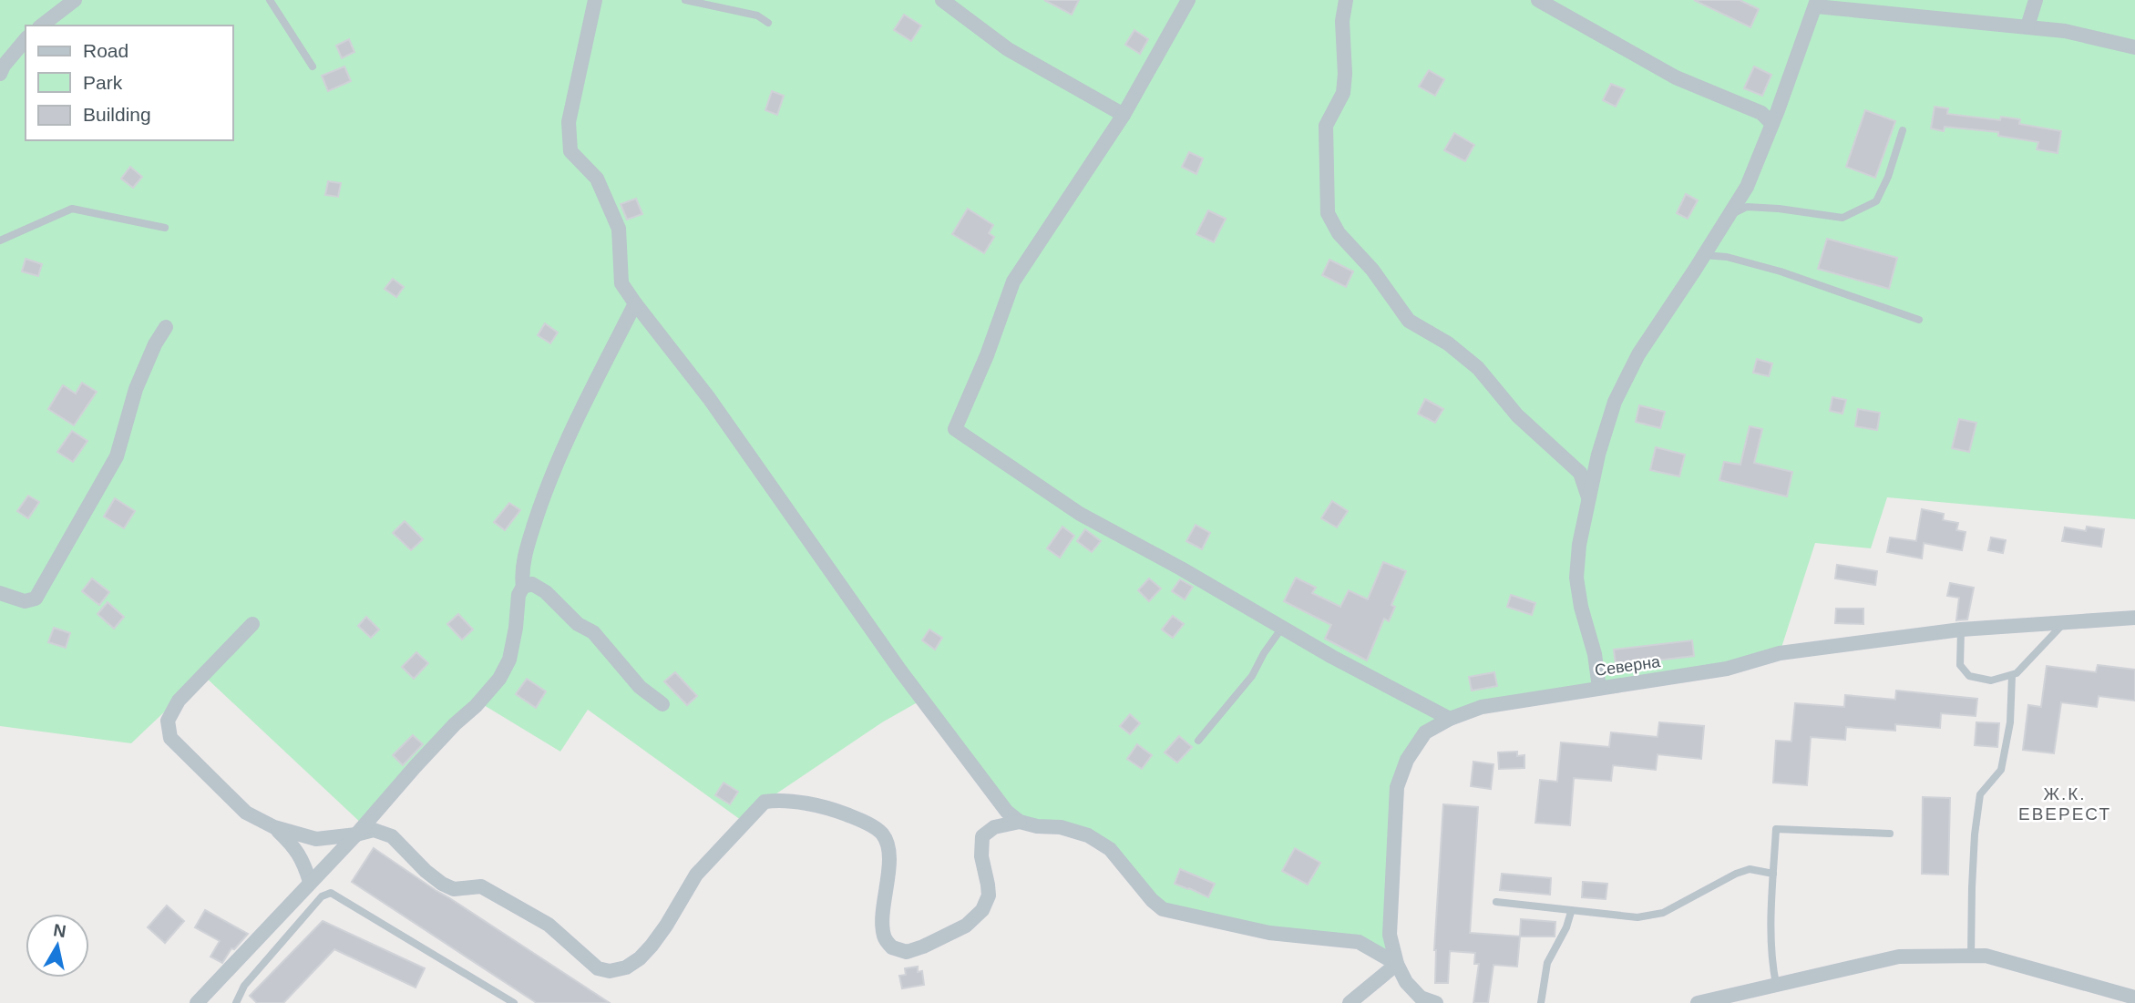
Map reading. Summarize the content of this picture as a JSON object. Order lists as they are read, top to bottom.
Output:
{
  "streets": {
    "street": ["Северна"]
  },
  "districts": ["Ж.К. ЕВЕРЕСТ"],
  "legend": ["Road", "Park", "Building"],
  "north": "top"
}
